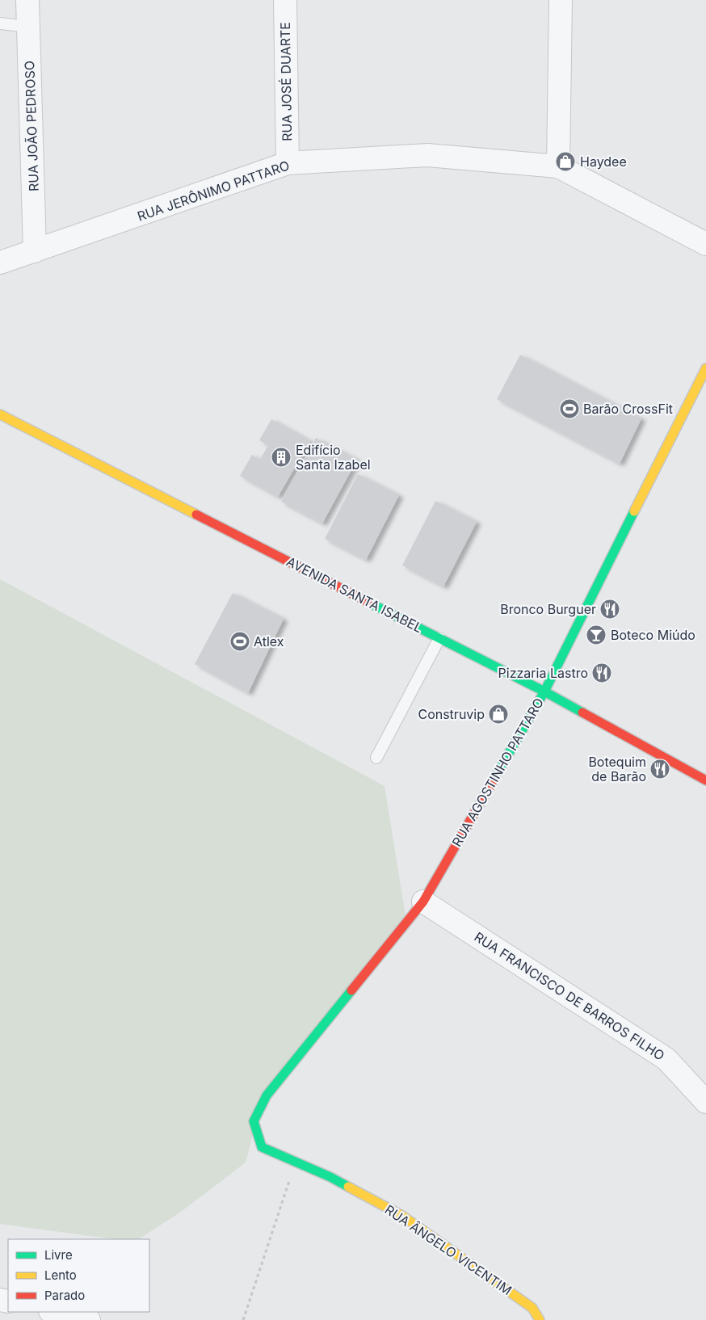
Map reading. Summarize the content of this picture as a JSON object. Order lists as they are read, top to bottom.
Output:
{
  "streets": {
    "street": [
      "RUA JOSÉ DUARTE",
      "RUA JOÃO PEDROSO",
      "RUA JERÔNIMO PATTARO",
      "AVENIDA SANTA ISABEL",
      "RUA AGOSTINHO PATTARO",
      "RUA FRANCISCO DE BARROS FILHO",
      "RUA ÂNGELO VICENTIM"
    ]
  },
  "crossings": [
    ["RUA JOSÉ DUARTE", "RUA JERÔNIMO PATTARO"],
    ["RUA JOÃO PEDROSO", "RUA JERÔNIMO PATTARO"],
    ["AVENIDA SANTA ISABEL", "RUA AGOSTINHO PATTARO"],
    ["RUA AGOSTINHO PATTARO", "RUA FRANCISCO DE BARROS FILHO"],
    ["RUA AGOSTINHO PATTARO", "RUA ÂNGELO VICENTIM"]
  ],
  "places": {
    "shop": ["Haydee", "Construvip"],
    "sports": ["Barão CrossFit", "Atlex"],
    "building": ["Edifício Santa Izabel"],
    "restaurant": ["Bronco Burguer", "Pizzaria Lastro", "Botequim de Barão"],
    "bar": ["Boteco Miúdo"]
  },
  "legend": ["Livre", "Lento", "Parado"]
}
